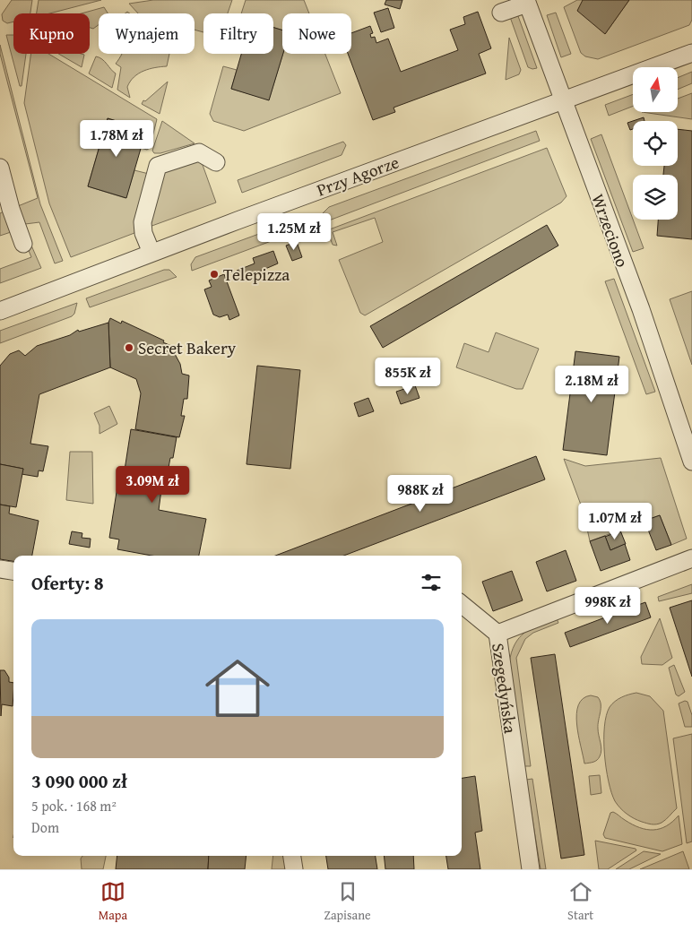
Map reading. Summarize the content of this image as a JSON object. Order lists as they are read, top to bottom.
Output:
{
  "streets": {
    "street": ["Przy Agorze", "Wrzeciono", "Szegedyńska"]
  },
  "crossings": [
    ["Przy Agorze", "Wrzeciono"]
  ],
  "places": ["Telepizza", "Secret Bakery"],
  "north": "top",
  "page": {
    "chip": [
      "Kupno",
      "Wynajem",
      "Filtry",
      "Nowe"
    ],
    "price": [
      "1.78M zł",
      "1.25M zł",
      "855K zł",
      "2.18M zł",
      "3.09M zł",
      "988K zł",
      "1.07M zł",
      "998K zł"
    ],
    "heading": "Oferty: 8",
    "list": [
      {
        "name": "3 090 000 zł",
        "note": "5 pok. · 168 m² · Dom"
      }
    ],
    "tabs": ["Mapa", "Zapisane", "Start"]
  }
}
